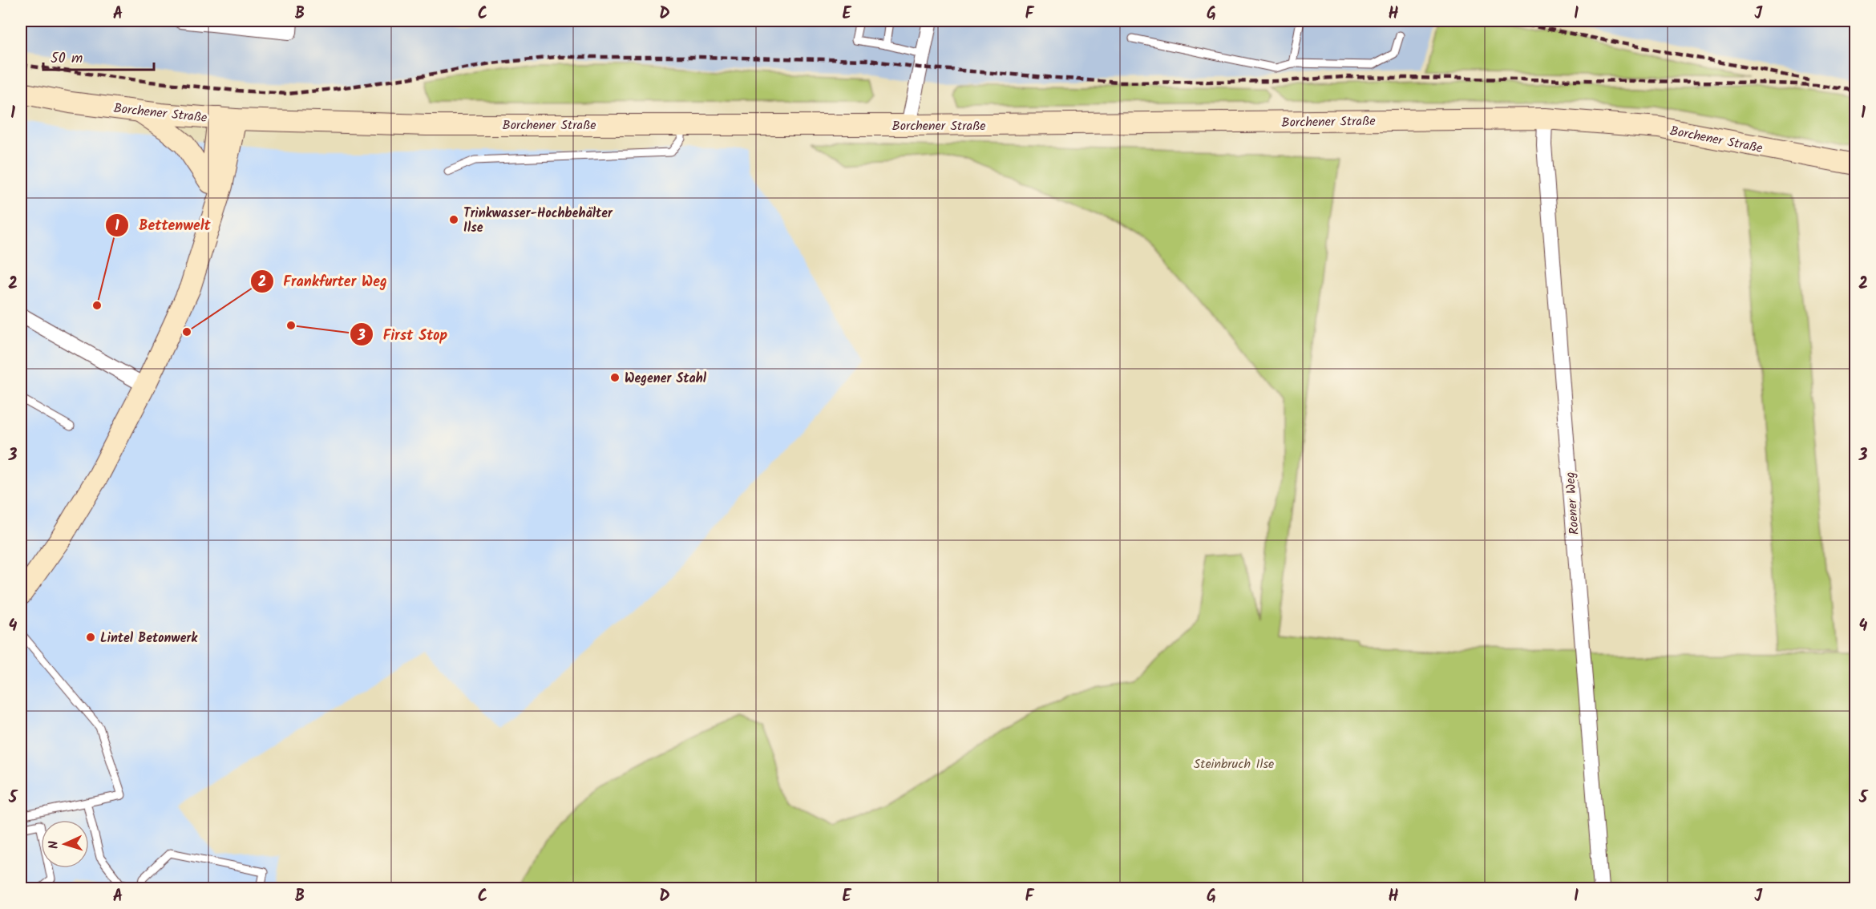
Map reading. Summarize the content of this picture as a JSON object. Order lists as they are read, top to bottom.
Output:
{
  "streets": {
    "main road": ["Borchener Straße"],
    "street": ["Roener Weg"]
  },
  "crossings": [
    ["Borchener Straße", "Roener Weg"]
  ],
  "parks": ["Steinbruch Ilse"],
  "places": [
    "Trinkwasser-Hochbehälter Ilse",
    "Bettenwelt",
    "First Stop",
    "Frankfurter Weg",
    "Wegener Stahl",
    "Lintel Betonwerk"
  ],
  "scale_bar": "50 m",
  "north": "left",
  "grid": {
    "columns": [
      "A",
      "B",
      "C",
      "D",
      "E",
      "F",
      "G",
      "H",
      "I",
      "J"
    ],
    "rows": [
      "1",
      "2",
      "3",
      "4",
      "5"
    ]
  }
}
